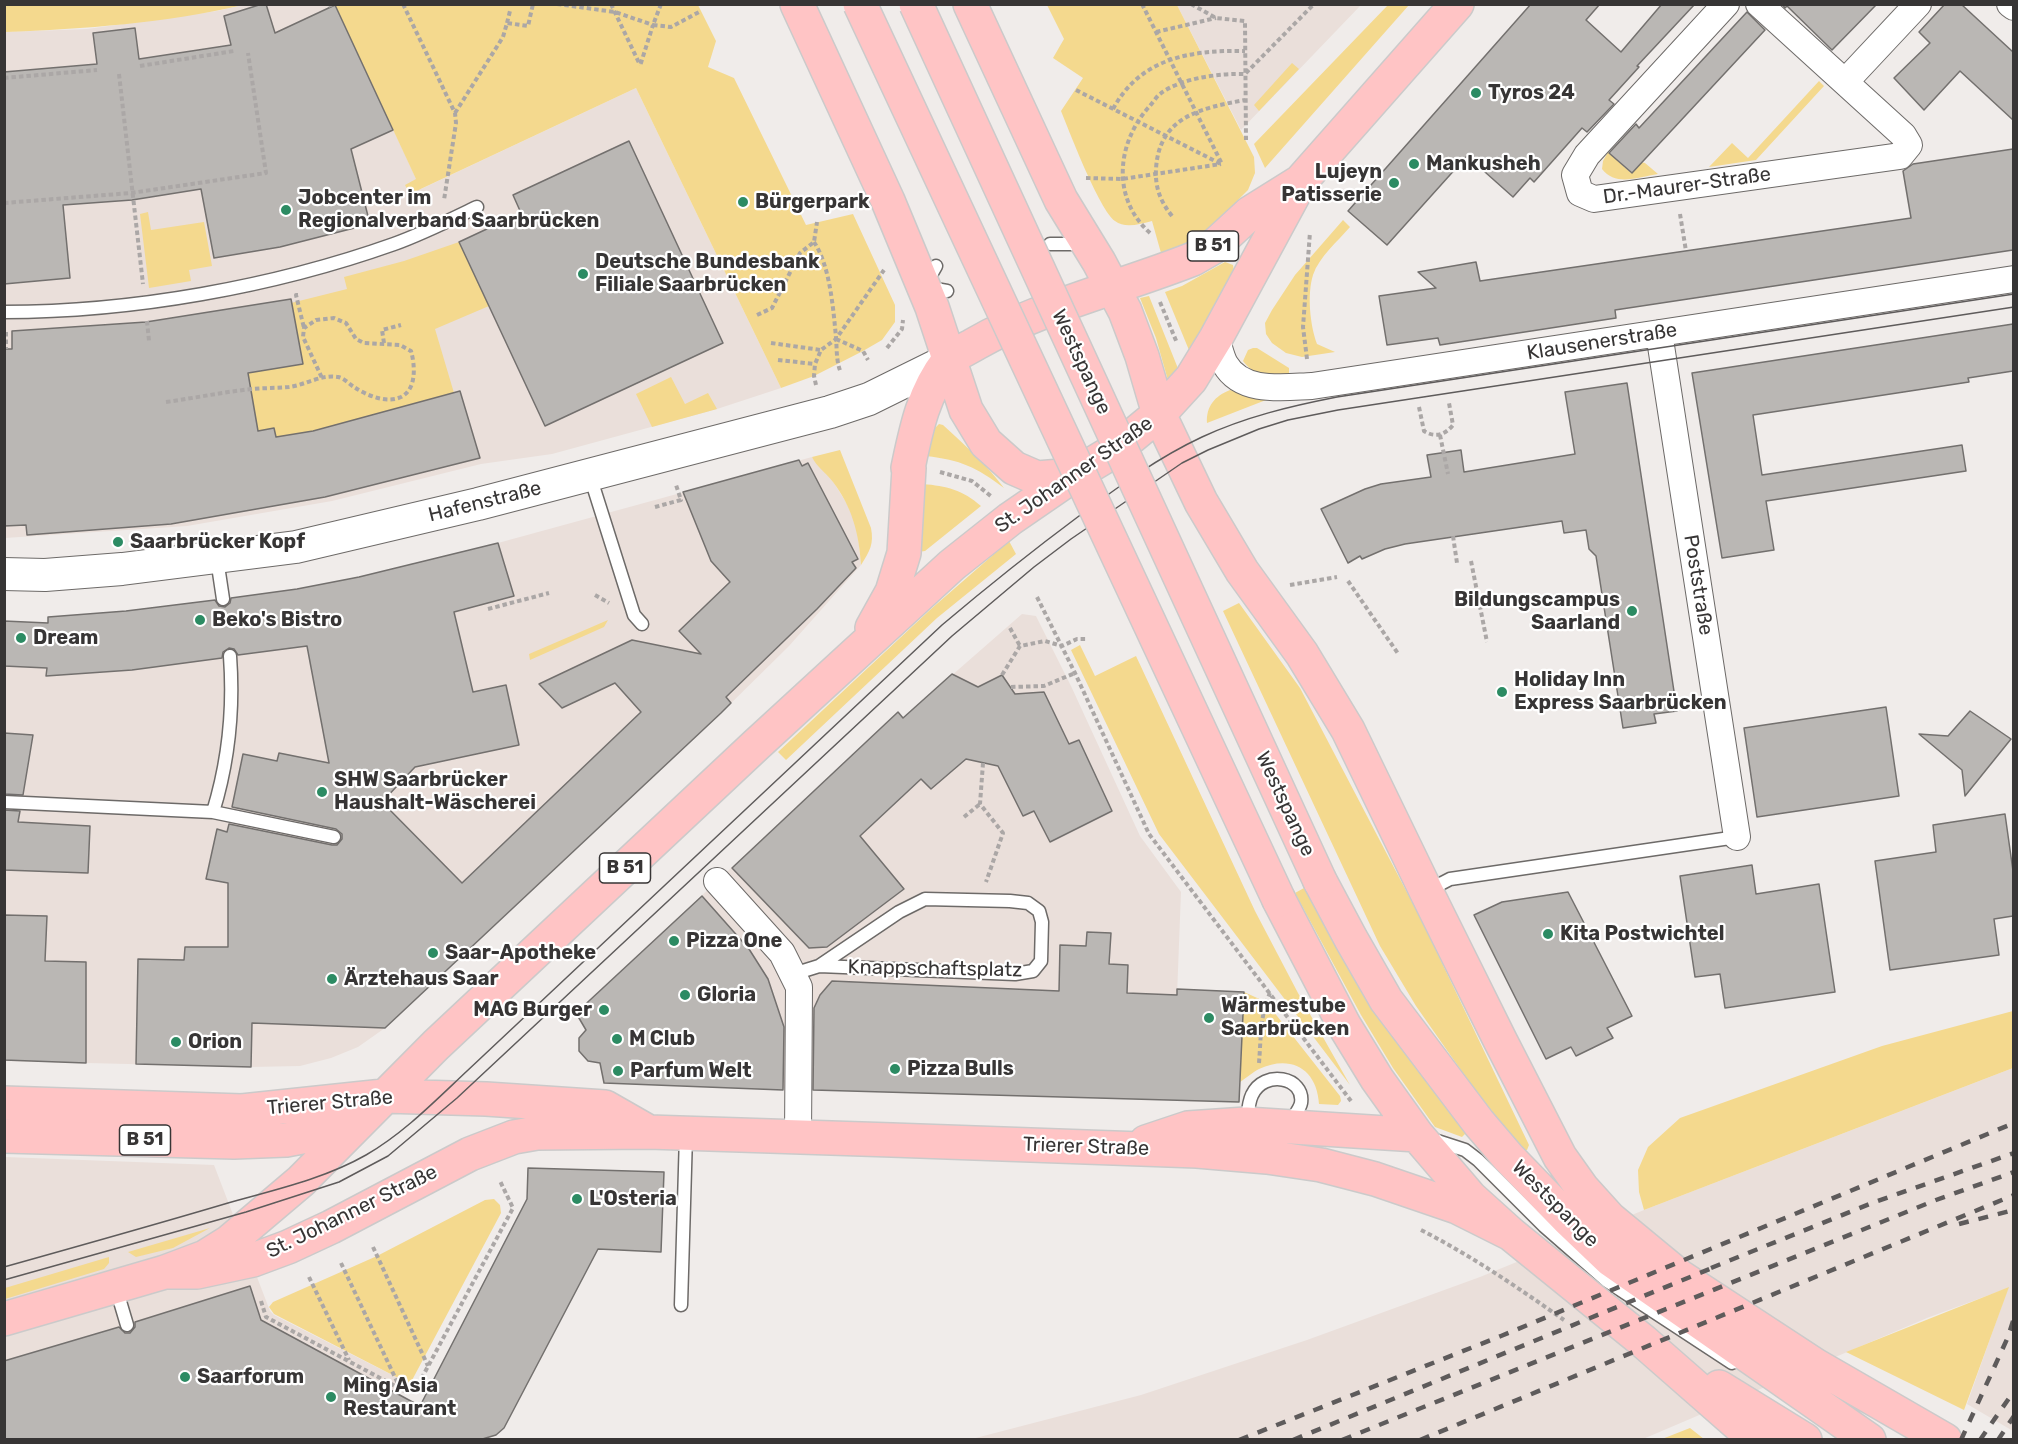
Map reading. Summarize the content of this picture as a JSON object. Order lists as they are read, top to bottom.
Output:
{
  "streets": {
    "main road": [
      "B 51",
      "Westspange",
      "St. Johanner Straße",
      "Trierer Straße"
    ],
    "street": [
      "Dr.-Maurer-Straße",
      "Klausenerstraße",
      "Hafenstraße",
      "Poststraße"
    ],
    "lane": ["Knappschaftsplatz"]
  },
  "crossings": [
    ["B 51", "St. Johanner Straße"],
    ["B 51", "Trierer Straße"],
    ["Klausenerstraße", "St. Johanner Straße"],
    ["Klausenerstraße", "Poststraße"],
    ["Westspange", "St. Johanner Straße"],
    ["Westspange", "Hafenstraße"],
    ["St. Johanner Straße", "Hafenstraße"],
    ["St. Johanner Straße", "Trierer Straße"]
  ],
  "places": [
    "Tyros 24",
    "Mankusheh",
    "Lujeyn Patisserie",
    "Bürgerpark",
    "Jobcenter im Regionalverband Saarbrücken",
    "Deutsche Bundesbank Filiale Saarbrücken",
    "Saarbrücker Kopf",
    "Bildungscampus Saarland",
    "Beko's Bistro",
    "Dream",
    "Holiday Inn Express Saarbrücken",
    "SHW Saarbrücker Haushalt-Wäscherei",
    "Kita Postwichtel",
    "Pizza One",
    "Saar-Apotheke",
    "Ärztehaus Saar",
    "Gloria",
    "MAG Burger",
    "Wärmestube Saarbrücken",
    "M Club",
    "Orion",
    "Pizza Bulls",
    "Parfum Welt",
    "L'Osteria",
    "Saarforum",
    "Ming Asia Restaurant"
  ]
}
